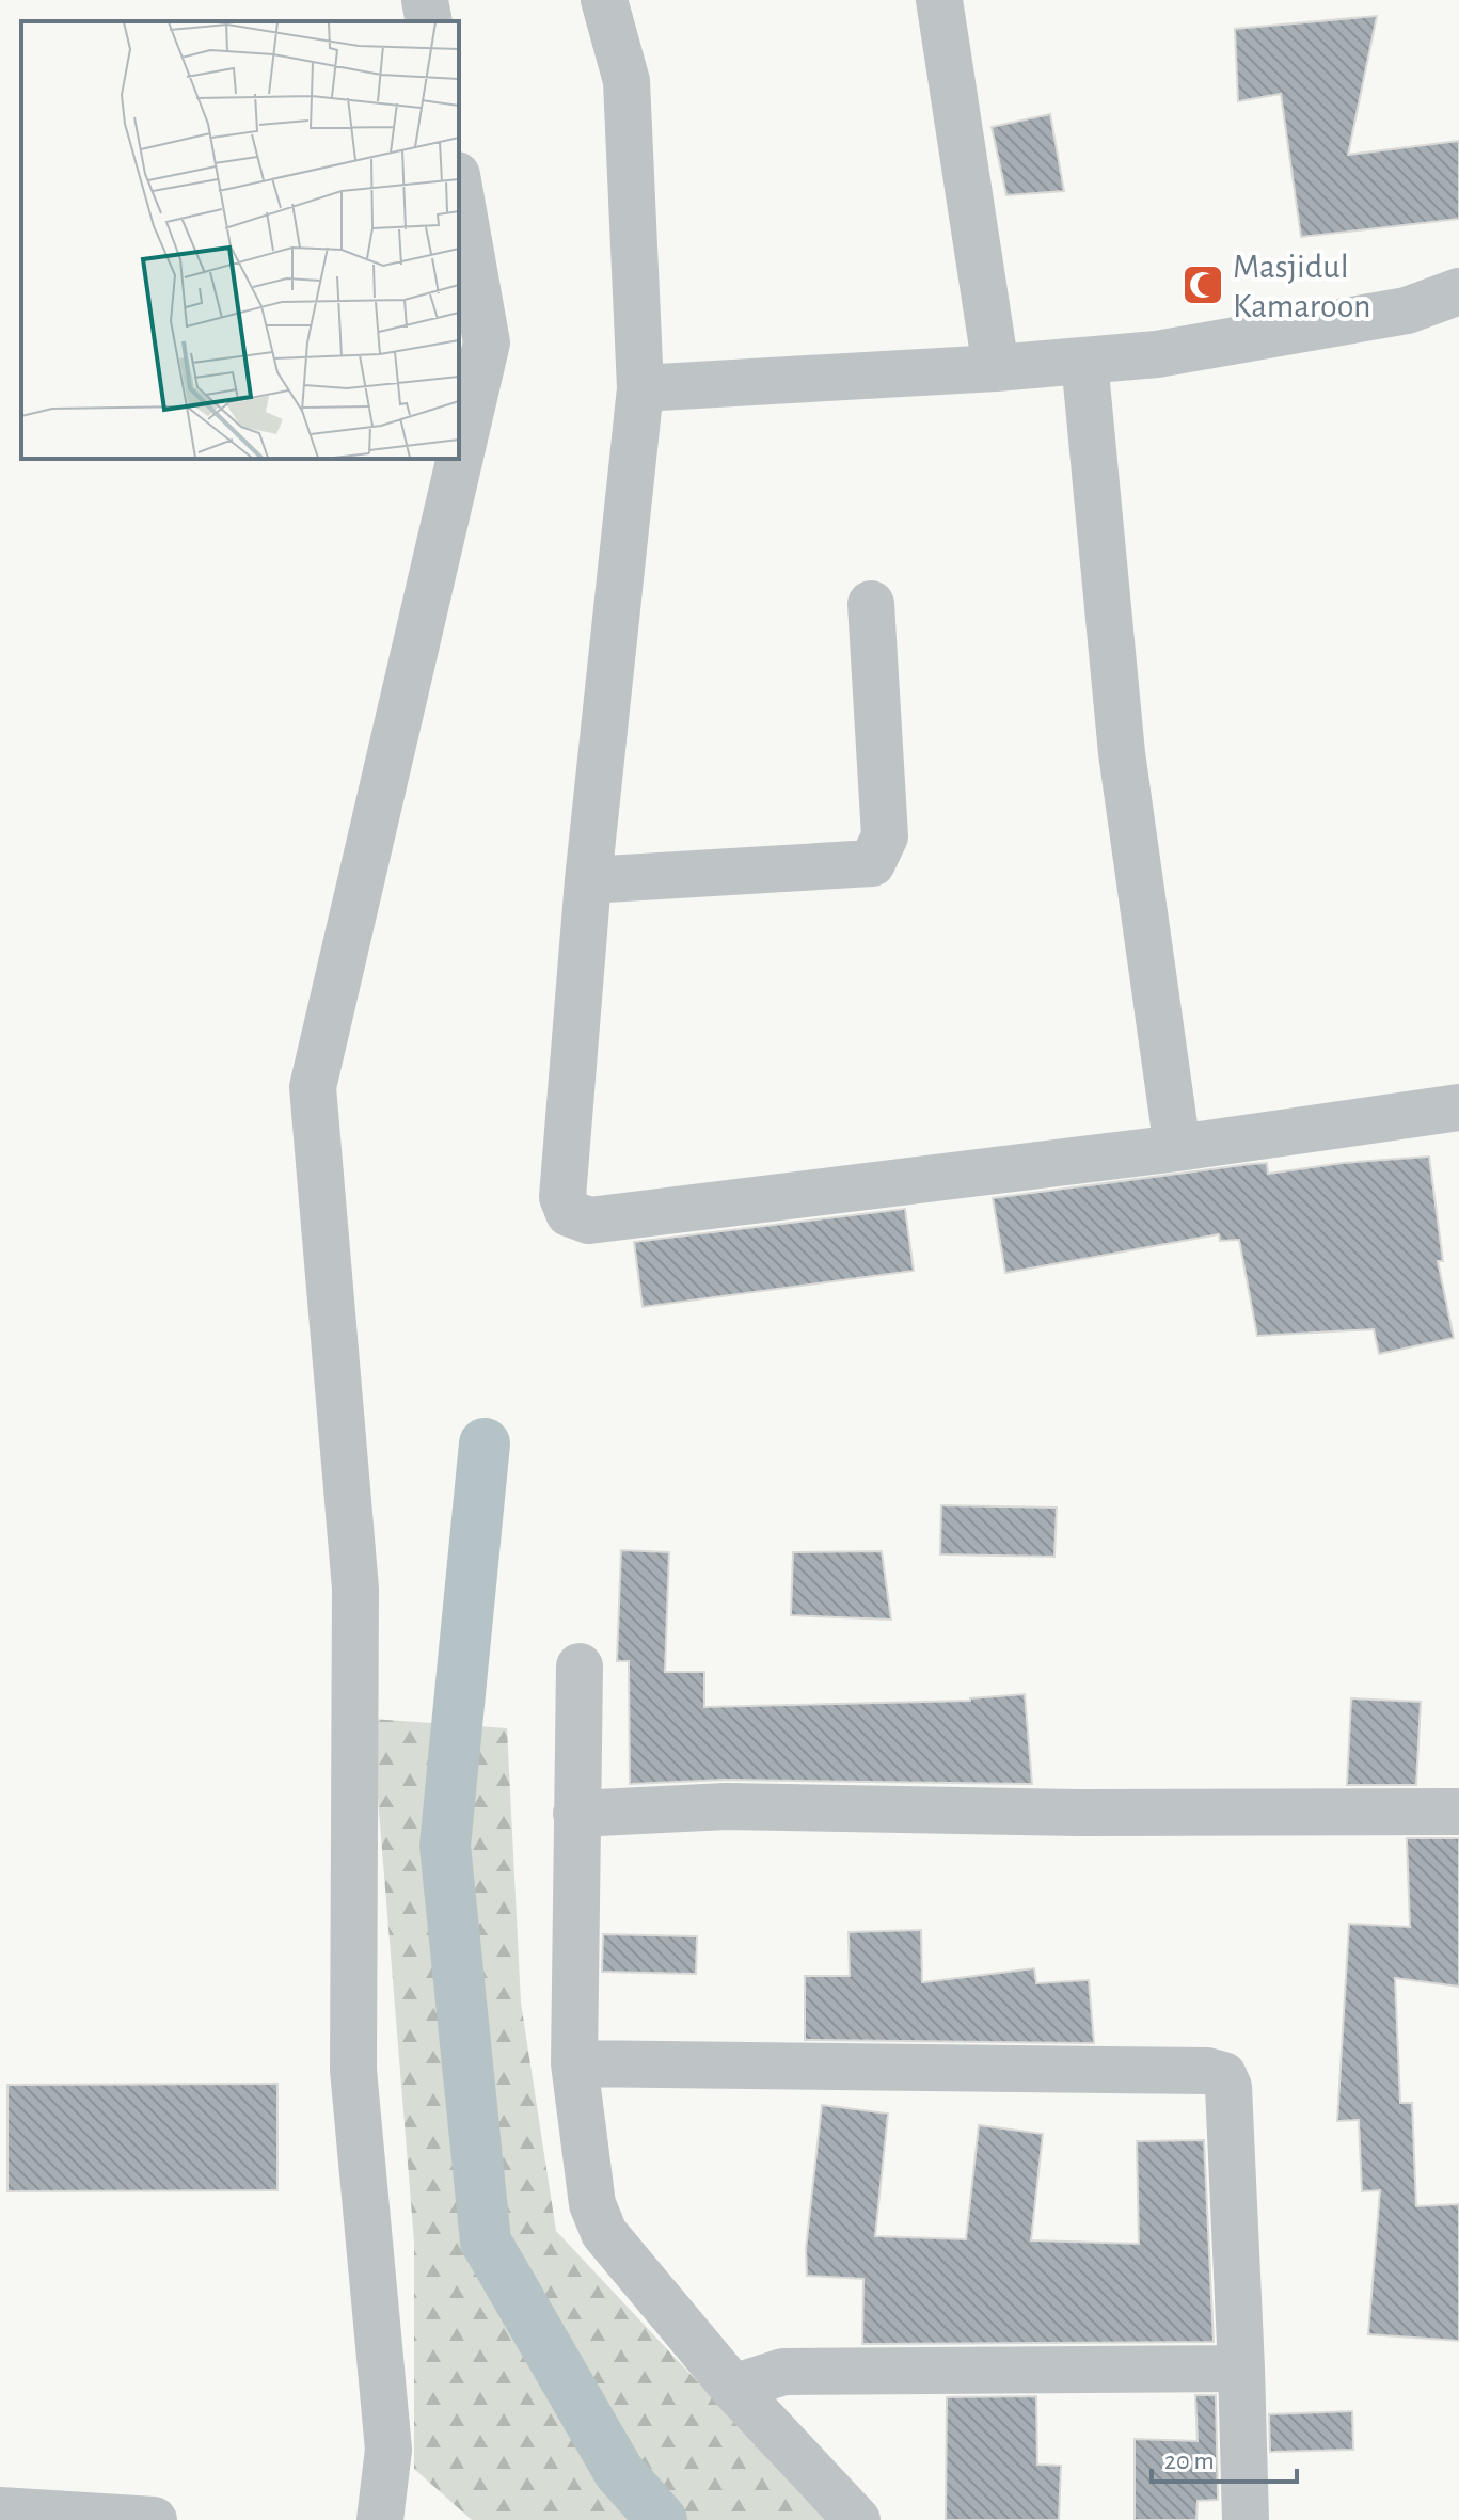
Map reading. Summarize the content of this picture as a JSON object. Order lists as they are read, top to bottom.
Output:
{
  "places": {
    "mosque": ["Masjidul Kamaroon"]
  },
  "scale_bar": "20 m"
}
